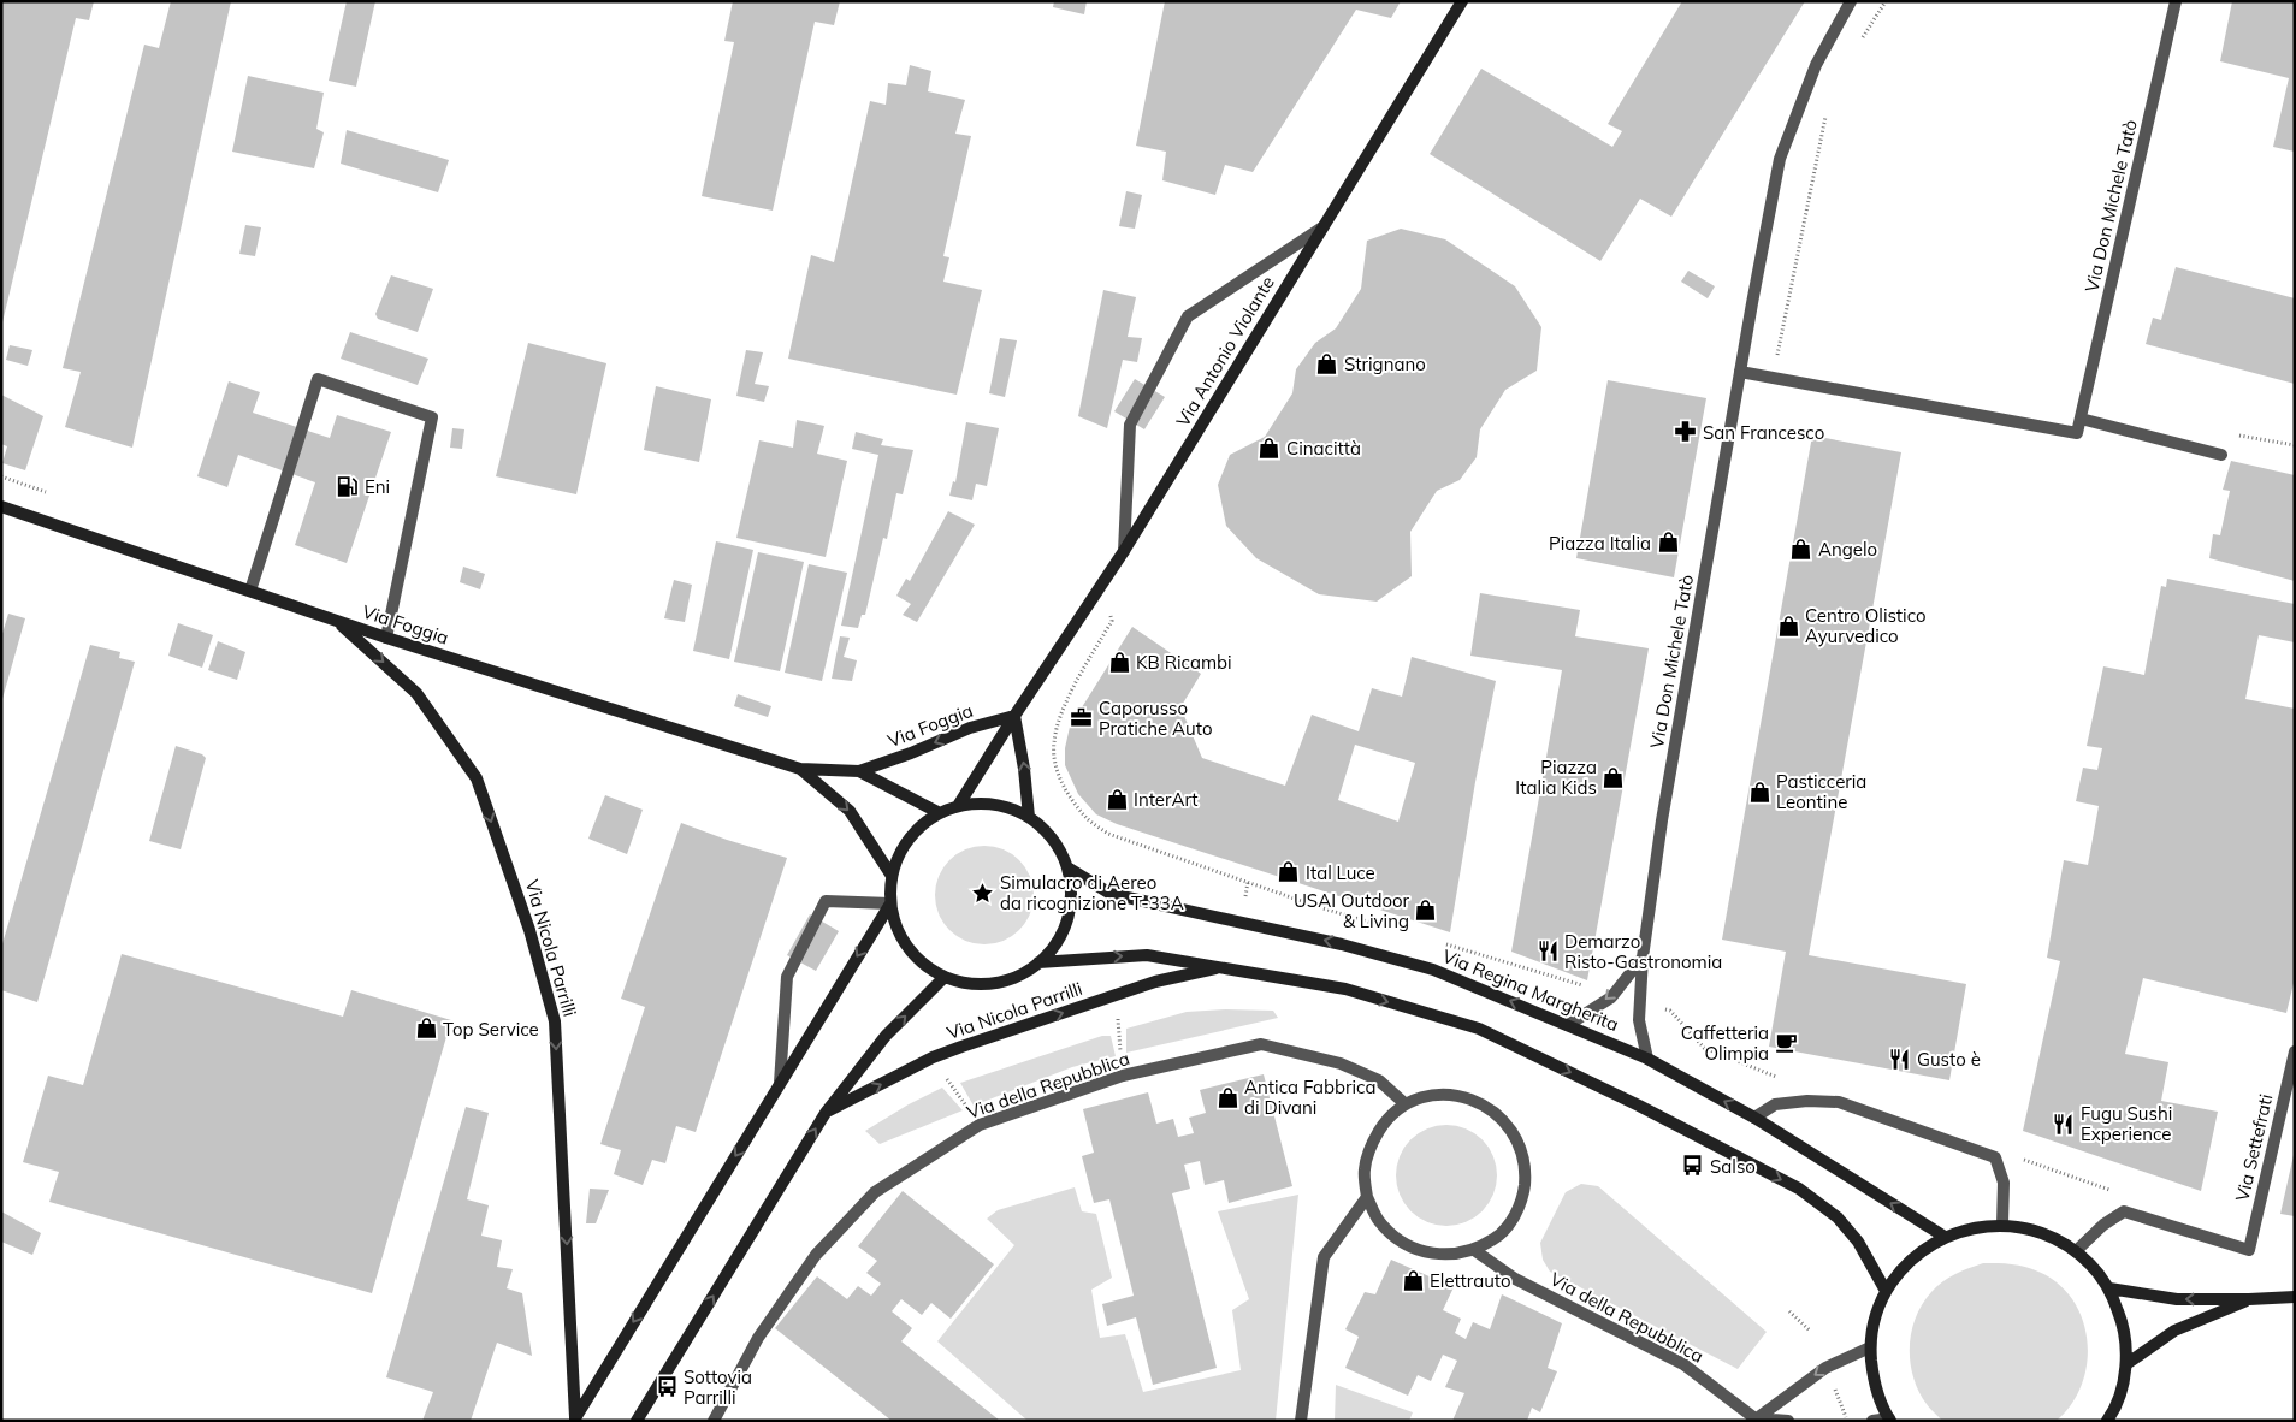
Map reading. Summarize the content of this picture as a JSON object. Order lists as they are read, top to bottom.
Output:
{
  "streets": {
    "main road": [
      "Via Antonio Violante",
      "Via Foggia",
      "Via Nicola Parrilli",
      "Via Regina Margherita"
    ],
    "street": ["Via Don Michele Tatò", "Via della Repubblica", "Via Settefrati"]
  },
  "crossings": [
    ["Via Don Michele Tatò", "Via Regina Margherita"],
    ["Via Antonio Violante", "Via Foggia"],
    ["Via Antonio Violante", "Via Nicola Parrilli"],
    ["Via Antonio Violante", "Via Regina Margherita"],
    ["Via Foggia", "Via Nicola Parrilli"],
    ["Via Foggia", "Via Regina Margherita"],
    ["Via Nicola Parrilli", "Via Regina Margherita"]
  ],
  "places": {
    "shop": [
      "Strignano",
      "Cinacittà",
      "Piazza Italia",
      "Angelo",
      "Centro Olistico Ayurvedico",
      "KB Ricambi",
      "Piazza Italia Kids",
      "Pasticceria Leontine",
      "InterArt",
      "Ital Luce",
      "USAI Outdoor & Living",
      "Top Service",
      "Antica Fabbrica di Divani",
      "Elettrauto"
    ],
    "pharmacy": ["San Francesco"],
    "fuel station": ["Eni"],
    "office": ["Caporusso Pratiche Auto"],
    "place": ["Simulacro di Aereo da ricognizione T-33A"],
    "restaurant": ["Demarzo Risto-Gastronomia", "Gusto è", "Fugu Sushi Experience"],
    "cafe": ["Caffetteria Olimpia"],
    "bus stop": ["Salso", "Sottovia Parrilli"]
  }
}
